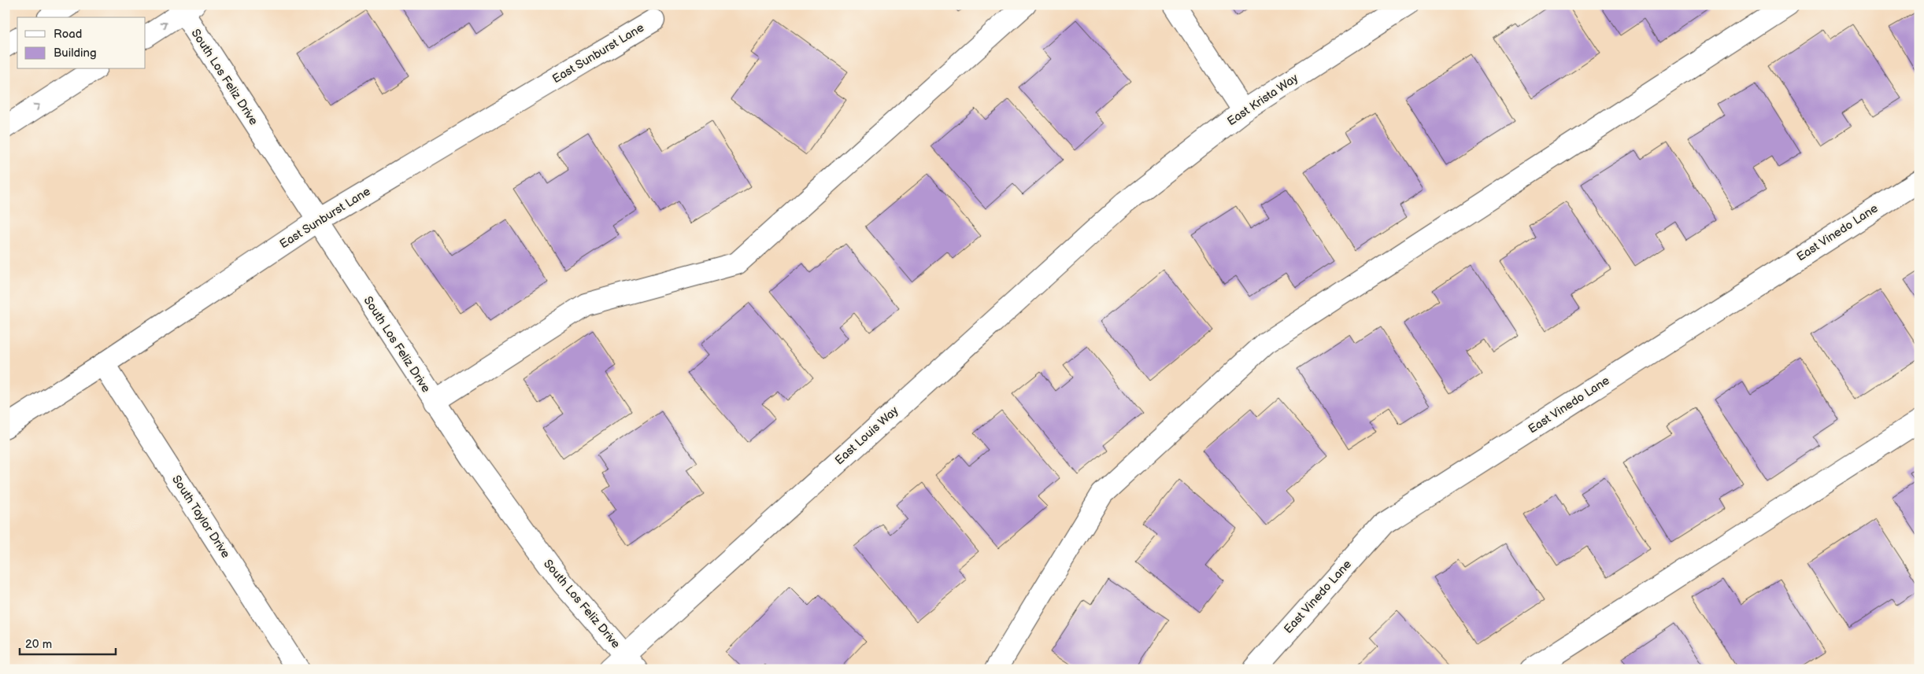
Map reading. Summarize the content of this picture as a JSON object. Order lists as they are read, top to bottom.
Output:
{
  "streets": {
    "street": [
      "East Sunburst Lane",
      "South Los Feliz Drive",
      "East Krista Way",
      "East Vinedo Lane",
      "East Louis Way",
      "South Taylor Drive"
    ]
  },
  "crossings": [
    ["East Sunburst Lane", "South Los Feliz Drive"],
    ["East Sunburst Lane", "South Taylor Drive"],
    ["South Los Feliz Drive", "East Louis Way"],
    ["East Krista Way", "East Louis Way"]
  ],
  "legend": ["Road", "Building"],
  "scale_bar": "20 m"
}
